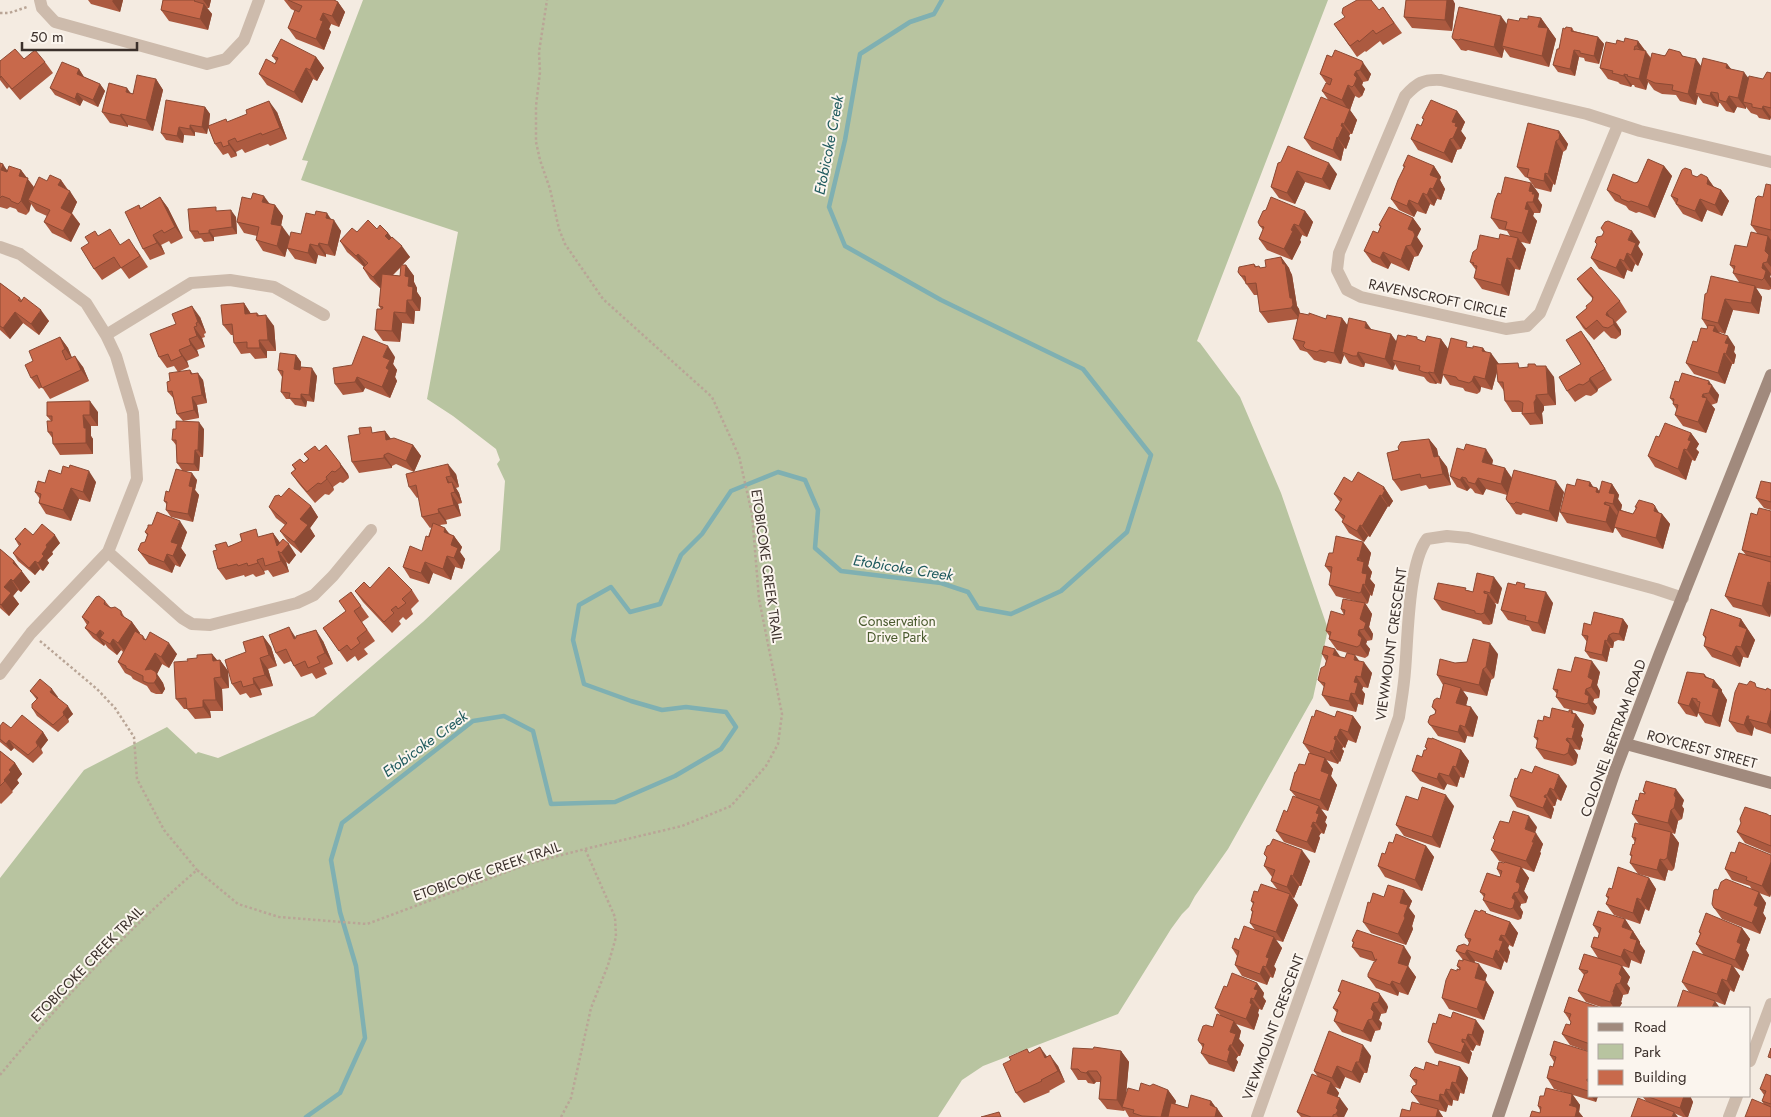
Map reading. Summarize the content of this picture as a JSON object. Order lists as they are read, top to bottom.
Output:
{
  "streets": {
    "street": [
      "RAVENSCROFT CIRCLE",
      "VIEWMOUNT CRESCENT",
      "COLONEL BERTRAM ROAD",
      "ROYCREST STREET"
    ],
    "path": ["ETOBICOKE CREEK TRAIL"]
  },
  "crossings": [
    ["VIEWMOUNT CRESCENT", "COLONEL BERTRAM ROAD"],
    ["COLONEL BERTRAM ROAD", "ROYCREST STREET"]
  ],
  "water": ["Etobicoke Creek"],
  "parks": ["Conservation Drive Park"],
  "legend": ["Road", "Park", "Building"],
  "scale_bar": "50 m"
}
